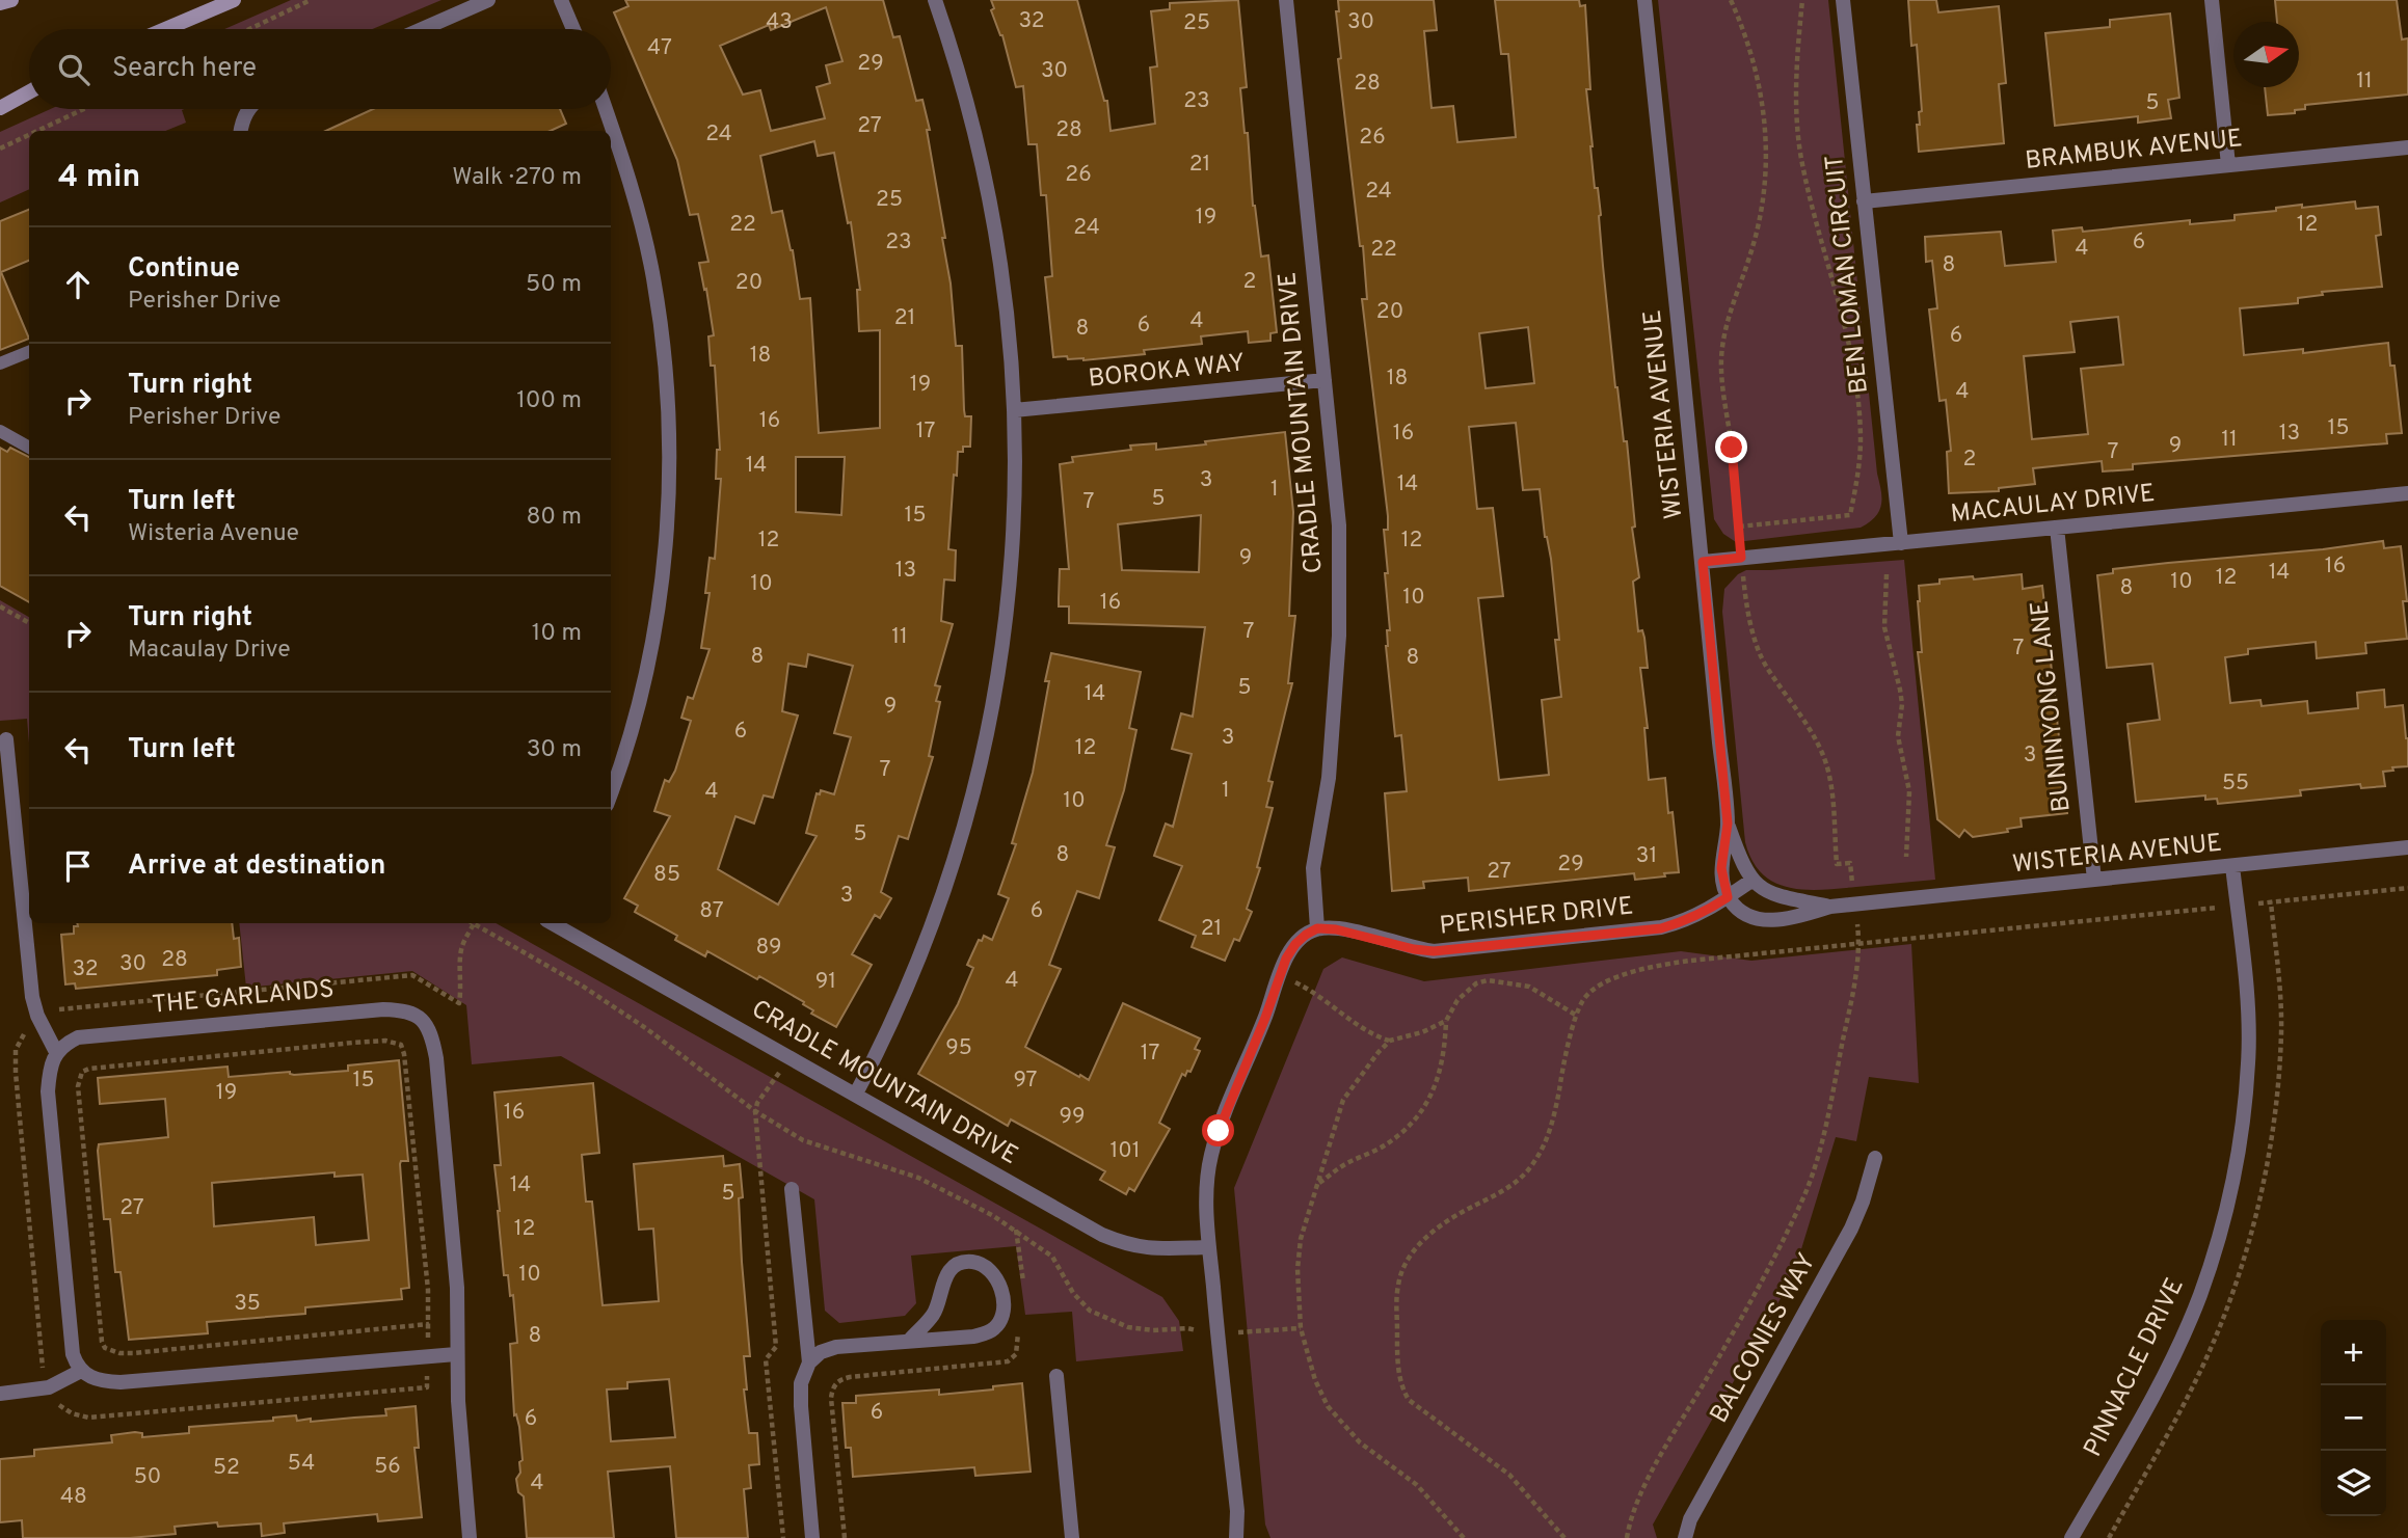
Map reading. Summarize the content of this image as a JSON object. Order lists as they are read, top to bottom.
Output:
{
  "streets": {
    "street": [
      "BRAMBUK AVENUE",
      "BEN LOMAN CIRCUIT",
      "BOROKA WAY",
      "WISTERIA AVENUE",
      "CRADLE MOUNTAIN DRIVE",
      "MACAULAY DRIVE",
      "BUNINYONG LANE",
      "PERISHER DRIVE",
      "THE GARLANDS",
      "BALCONIES WAY",
      "PINNACLE DRIVE"
    ]
  },
  "crossings": [
    ["BRAMBUK AVENUE", "BEN LOMAN CIRCUIT"],
    ["BEN LOMAN CIRCUIT", "MACAULAY DRIVE"],
    ["BOROKA WAY", "CRADLE MOUNTAIN DRIVE"],
    ["WISTERIA AVENUE", "MACAULAY DRIVE"],
    ["WISTERIA AVENUE", "BUNINYONG LANE"],
    ["WISTERIA AVENUE", "PERISHER DRIVE"],
    ["WISTERIA AVENUE", "PINNACLE DRIVE"],
    ["CRADLE MOUNTAIN DRIVE", "PERISHER DRIVE"],
    ["MACAULAY DRIVE", "BUNINYONG LANE"]
  ],
  "house_numbers": [
    "32",
    "43",
    "30",
    "25",
    "47",
    "29",
    "30",
    "11",
    "28",
    "23",
    "5",
    "27",
    "28",
    "24",
    "26",
    "21",
    "26",
    "24",
    "25",
    "19",
    "22",
    "12",
    "24",
    "23",
    "6",
    "4",
    "22",
    "8",
    "2",
    "20",
    "20",
    "21",
    "4",
    "6",
    "8",
    "6",
    "18",
    "18",
    "19",
    "4",
    "16",
    "15",
    "17",
    "16",
    "13",
    "11",
    "9",
    "7",
    "2",
    "14",
    "3",
    "14",
    "1",
    "5",
    "7",
    "15",
    "12",
    "12",
    "9",
    "16",
    "13",
    "14",
    "12",
    "10",
    "10",
    "8",
    "10",
    "16",
    "7",
    "11",
    "7",
    "8",
    "8",
    "5",
    "14",
    "9",
    "6",
    "3",
    "12",
    "3",
    "7",
    "55",
    "1",
    "4",
    "10",
    "5",
    "8",
    "31",
    "29",
    "27",
    "85",
    "3",
    "87",
    "6",
    "21",
    "89",
    "28",
    "30",
    "32",
    "4",
    "91",
    "95",
    "17",
    "15",
    "97",
    "19",
    "16",
    "99",
    "101",
    "14",
    "5",
    "27",
    "12",
    "10",
    "35",
    "8",
    "6",
    "6",
    "54",
    "56",
    "52",
    "50",
    "4",
    "48"
  ],
  "north": "right",
  "page": {
    "search": "Search here",
    "heading": ["4 min", "Walk · 270 m"],
    "list": [
      ["Continue", "Perisher Drive", "50 m"],
      ["Turn right", "Perisher Drive", "100 m"],
      ["Turn left", "Wisteria Avenue", "80 m"],
      ["Turn right", "Macaulay Drive", "10 m"],
      ["Turn left", "30 m"],
      "Arrive at destination"
    ],
    "map_buttons": ["+", "−"]
  }
}
